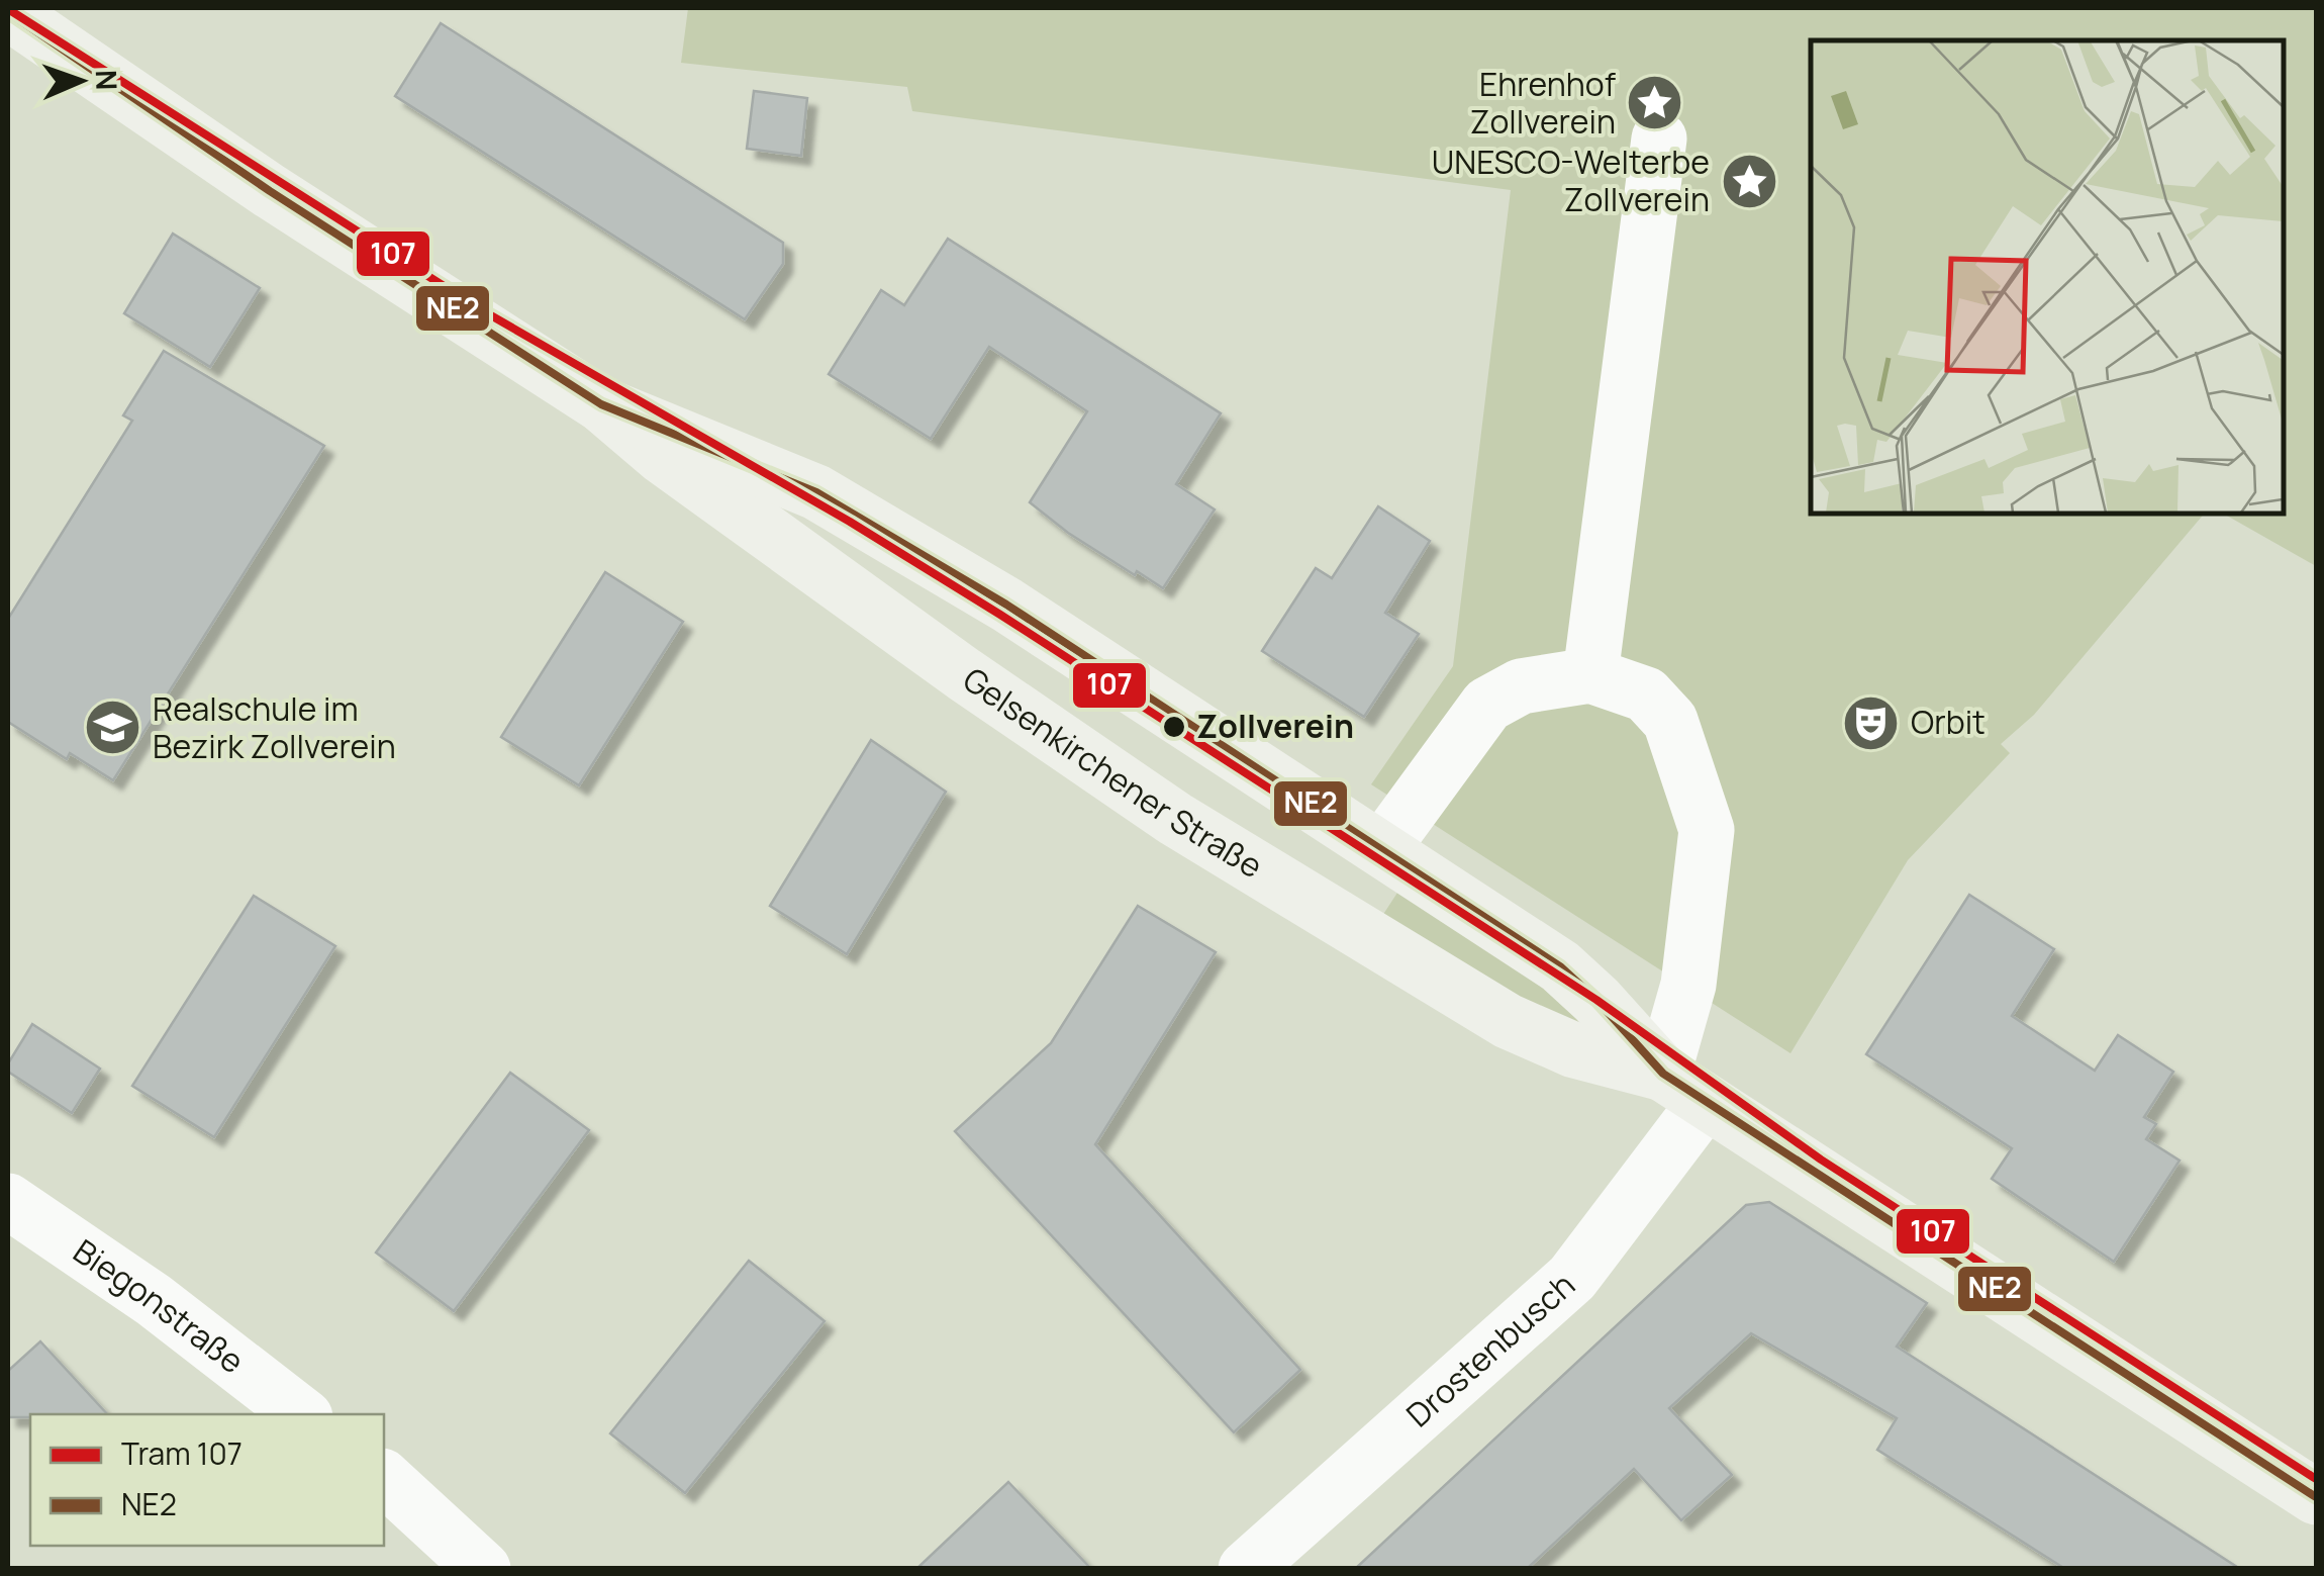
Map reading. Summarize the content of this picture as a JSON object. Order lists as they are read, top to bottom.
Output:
{
  "streets": {
    "main road": ["Gelsenkirchener Straße"],
    "street": ["Biegonstraße", "Drostenbusch"]
  },
  "crossings": [
    ["Gelsenkirchener Straße", "Drostenbusch"]
  ],
  "places": {
    "place": ["Ehrenhof Zollverein", "UNESCO-Welterbe Zollverein"],
    "theatre": ["Orbit"],
    "other": ["Zollverein"],
    "school or university": ["Realschule im Bezirk Zollverein"]
  },
  "lines": ["tram line 107", "transit line NE2"],
  "legend": ["Tram 107", "NE2"],
  "north": "right"
}
